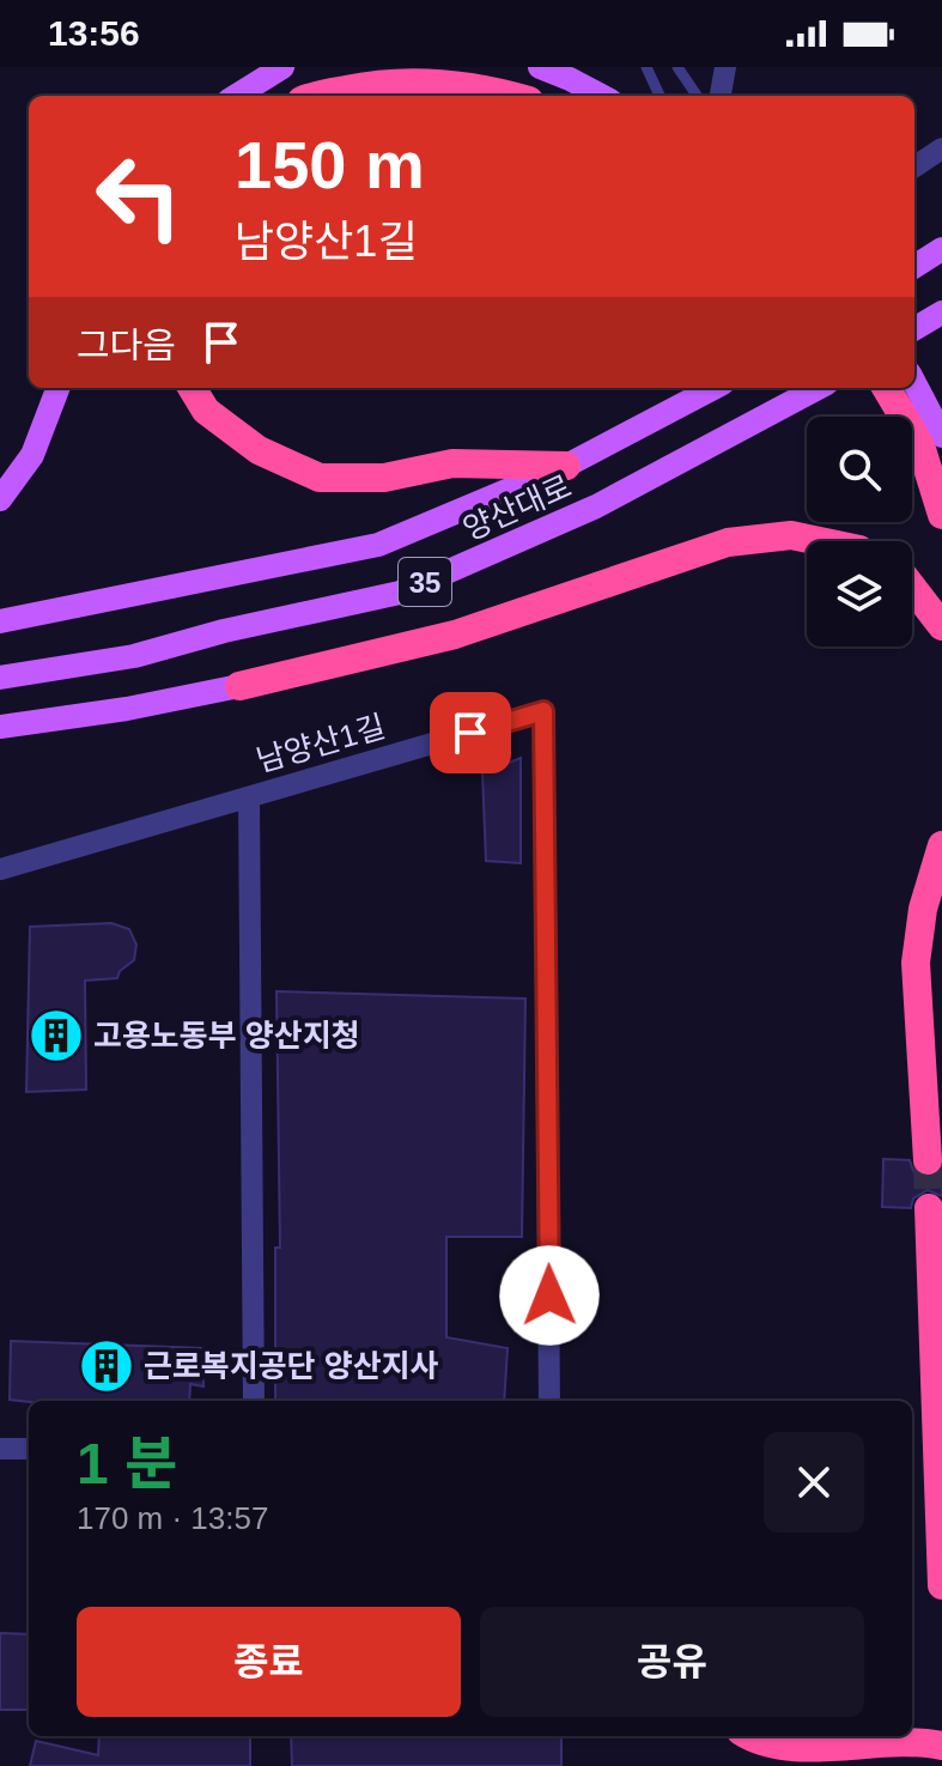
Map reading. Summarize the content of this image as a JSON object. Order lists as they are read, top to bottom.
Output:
{
  "streets": {
    "main road": ["양산대로", "35"],
    "street": ["남양산1길"]
  },
  "places": {
    "building": ["고용노동부 양산지청", "근로복지공단 양산지사"]
  },
  "page": {
    "status": "13:56",
    "turn": ["150 m", "남양산1길"],
    "then": "그다음",
    "heading": ["1 분", "170 m · 13:57"],
    "buttons": ["종료", "공유"]
  }
}
